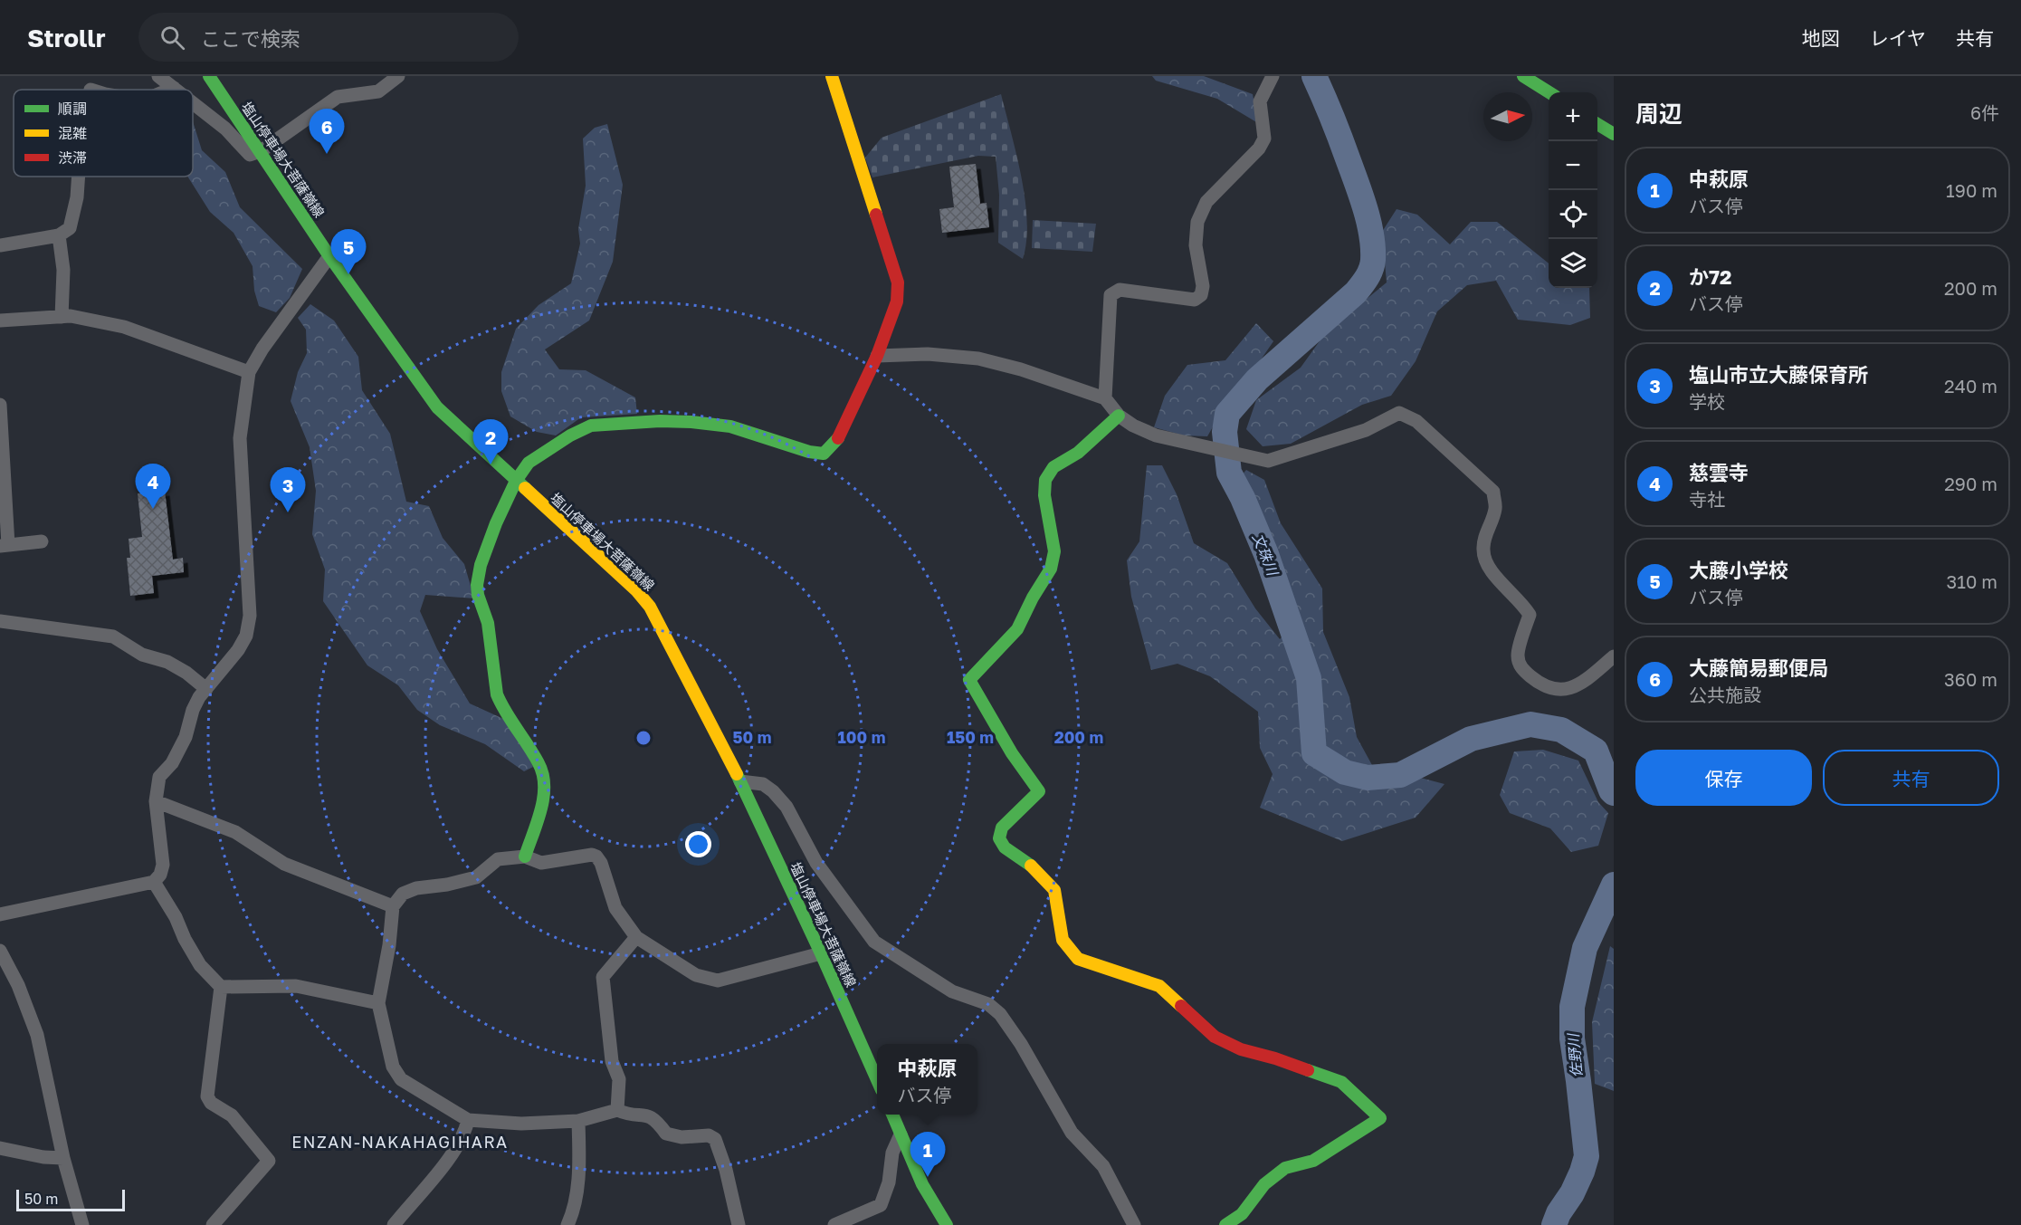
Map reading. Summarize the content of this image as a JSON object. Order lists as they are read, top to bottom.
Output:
{
  "streets": {
    "main road": ["塩山停車場大菩薩嶺線"]
  },
  "districts": ["ENZAN-NAKAHAGIHARA"],
  "water": ["文珠川", "佐野川"],
  "legend": ["順調", "混雑", "渋滞"],
  "scale_bar": "50 m",
  "north": "right",
  "page": {
    "header": "Strollr",
    "search": "ここで検索",
    "nav": ["地図", "レイヤ", "共有"],
    "heading": ["周辺", "6件"],
    "map_buttons": ["+", "−"],
    "pins": [
      "6",
      "5",
      "2",
      "4",
      "3",
      "1"
    ],
    "list": [
      {
        "mark": "1",
        "name": "中萩原",
        "note": "バス停",
        "value": "190 m"
      },
      {
        "mark": "2",
        "name": "か72",
        "note": "バス停",
        "value": "200 m"
      },
      {
        "mark": "3",
        "name": "塩山市立大藤保育所",
        "note": "学校",
        "value": "240 m"
      },
      {
        "mark": "4",
        "name": "慈雲寺",
        "note": "寺社",
        "value": "290 m"
      },
      {
        "mark": "5",
        "name": "大藤小学校",
        "note": "バス停",
        "value": "310 m"
      },
      {
        "mark": "6",
        "name": "大藤簡易郵便局",
        "note": "公共施設",
        "value": "360 m"
      }
    ],
    "buttons": ["保存", "共有"],
    "popup": ["中萩原", "バス停"],
    "scale": "50 m"
  },
  "rings": [
    "50 m",
    "100 m",
    "150 m",
    "200 m"
  ]
}
